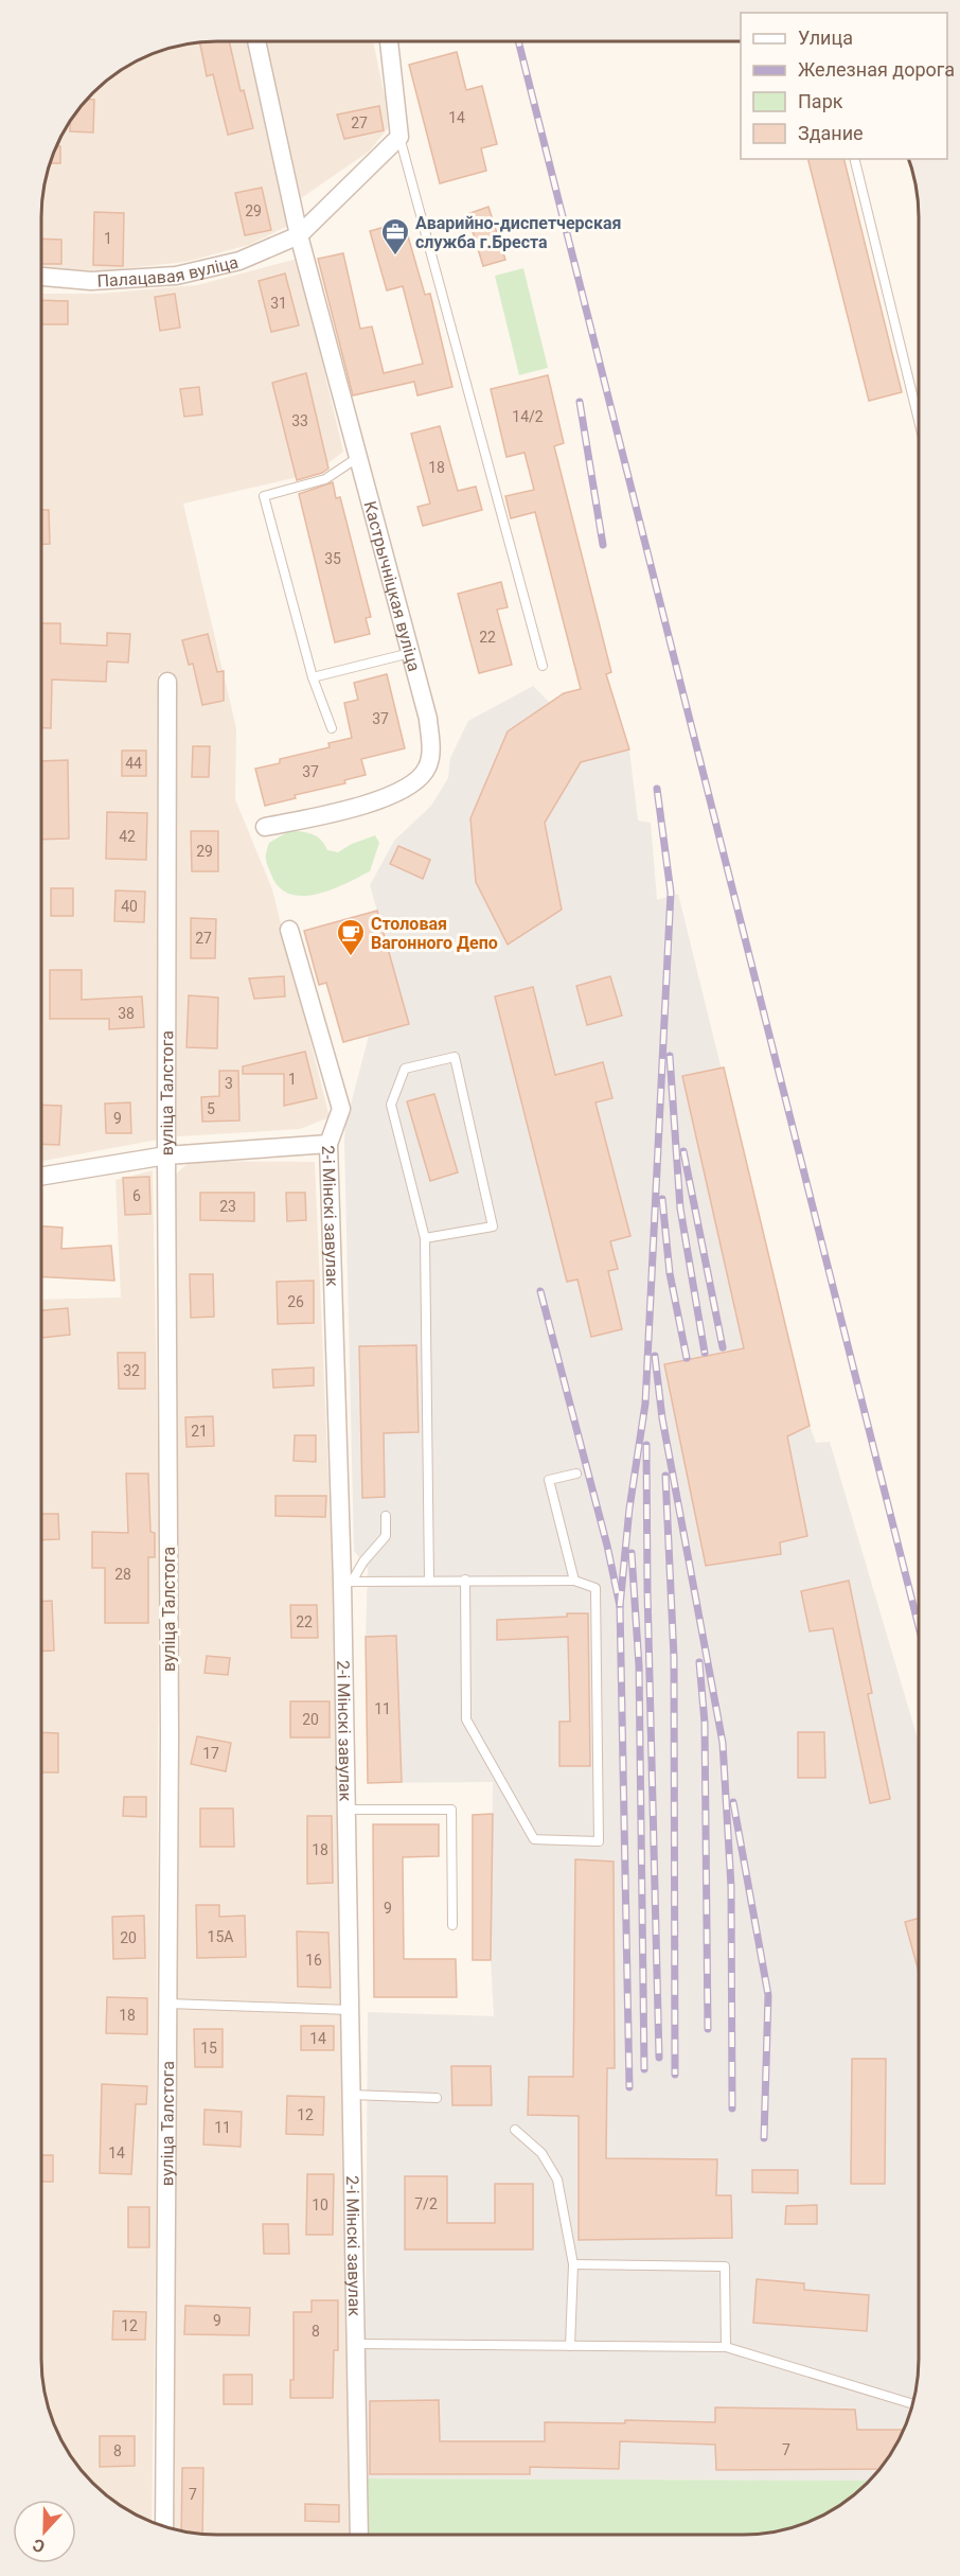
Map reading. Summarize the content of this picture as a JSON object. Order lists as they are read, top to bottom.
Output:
{
  "streets": {
    "street": [
      "Палацавая вуліца",
      "Кастрычніцкая вуліца",
      "вуліца Талстога",
      "2-і Мінскі завулак"
    ]
  },
  "crossings": [
    ["Палацавая вуліца", "Кастрычніцкая вуліца"]
  ],
  "places": {
    "office": ["Аварийно-диспетчерская служба г.Бреста"],
    "cafe": ["Столовая Вагонного Депо"]
  },
  "house_numbers": [
    "14",
    "27",
    "29",
    "1",
    "31",
    "14/2",
    "33",
    "18",
    "35",
    "22",
    "37",
    "44",
    "37",
    "42",
    "29",
    "40",
    "27",
    "38",
    "1",
    "3",
    "5",
    "9",
    "6",
    "23",
    "26",
    "32",
    "21",
    "28",
    "22",
    "11",
    "20",
    "17",
    "18",
    "9",
    "15А",
    "20",
    "16",
    "18",
    "14",
    "15",
    "12",
    "11",
    "14",
    "7/2",
    "10",
    "9",
    "12",
    "8",
    "7",
    "8",
    "7"
  ],
  "legend": [
    "Улица",
    "Железная дорога",
    "Парк",
    "Здание"
  ],
  "north": "bottom"
}
